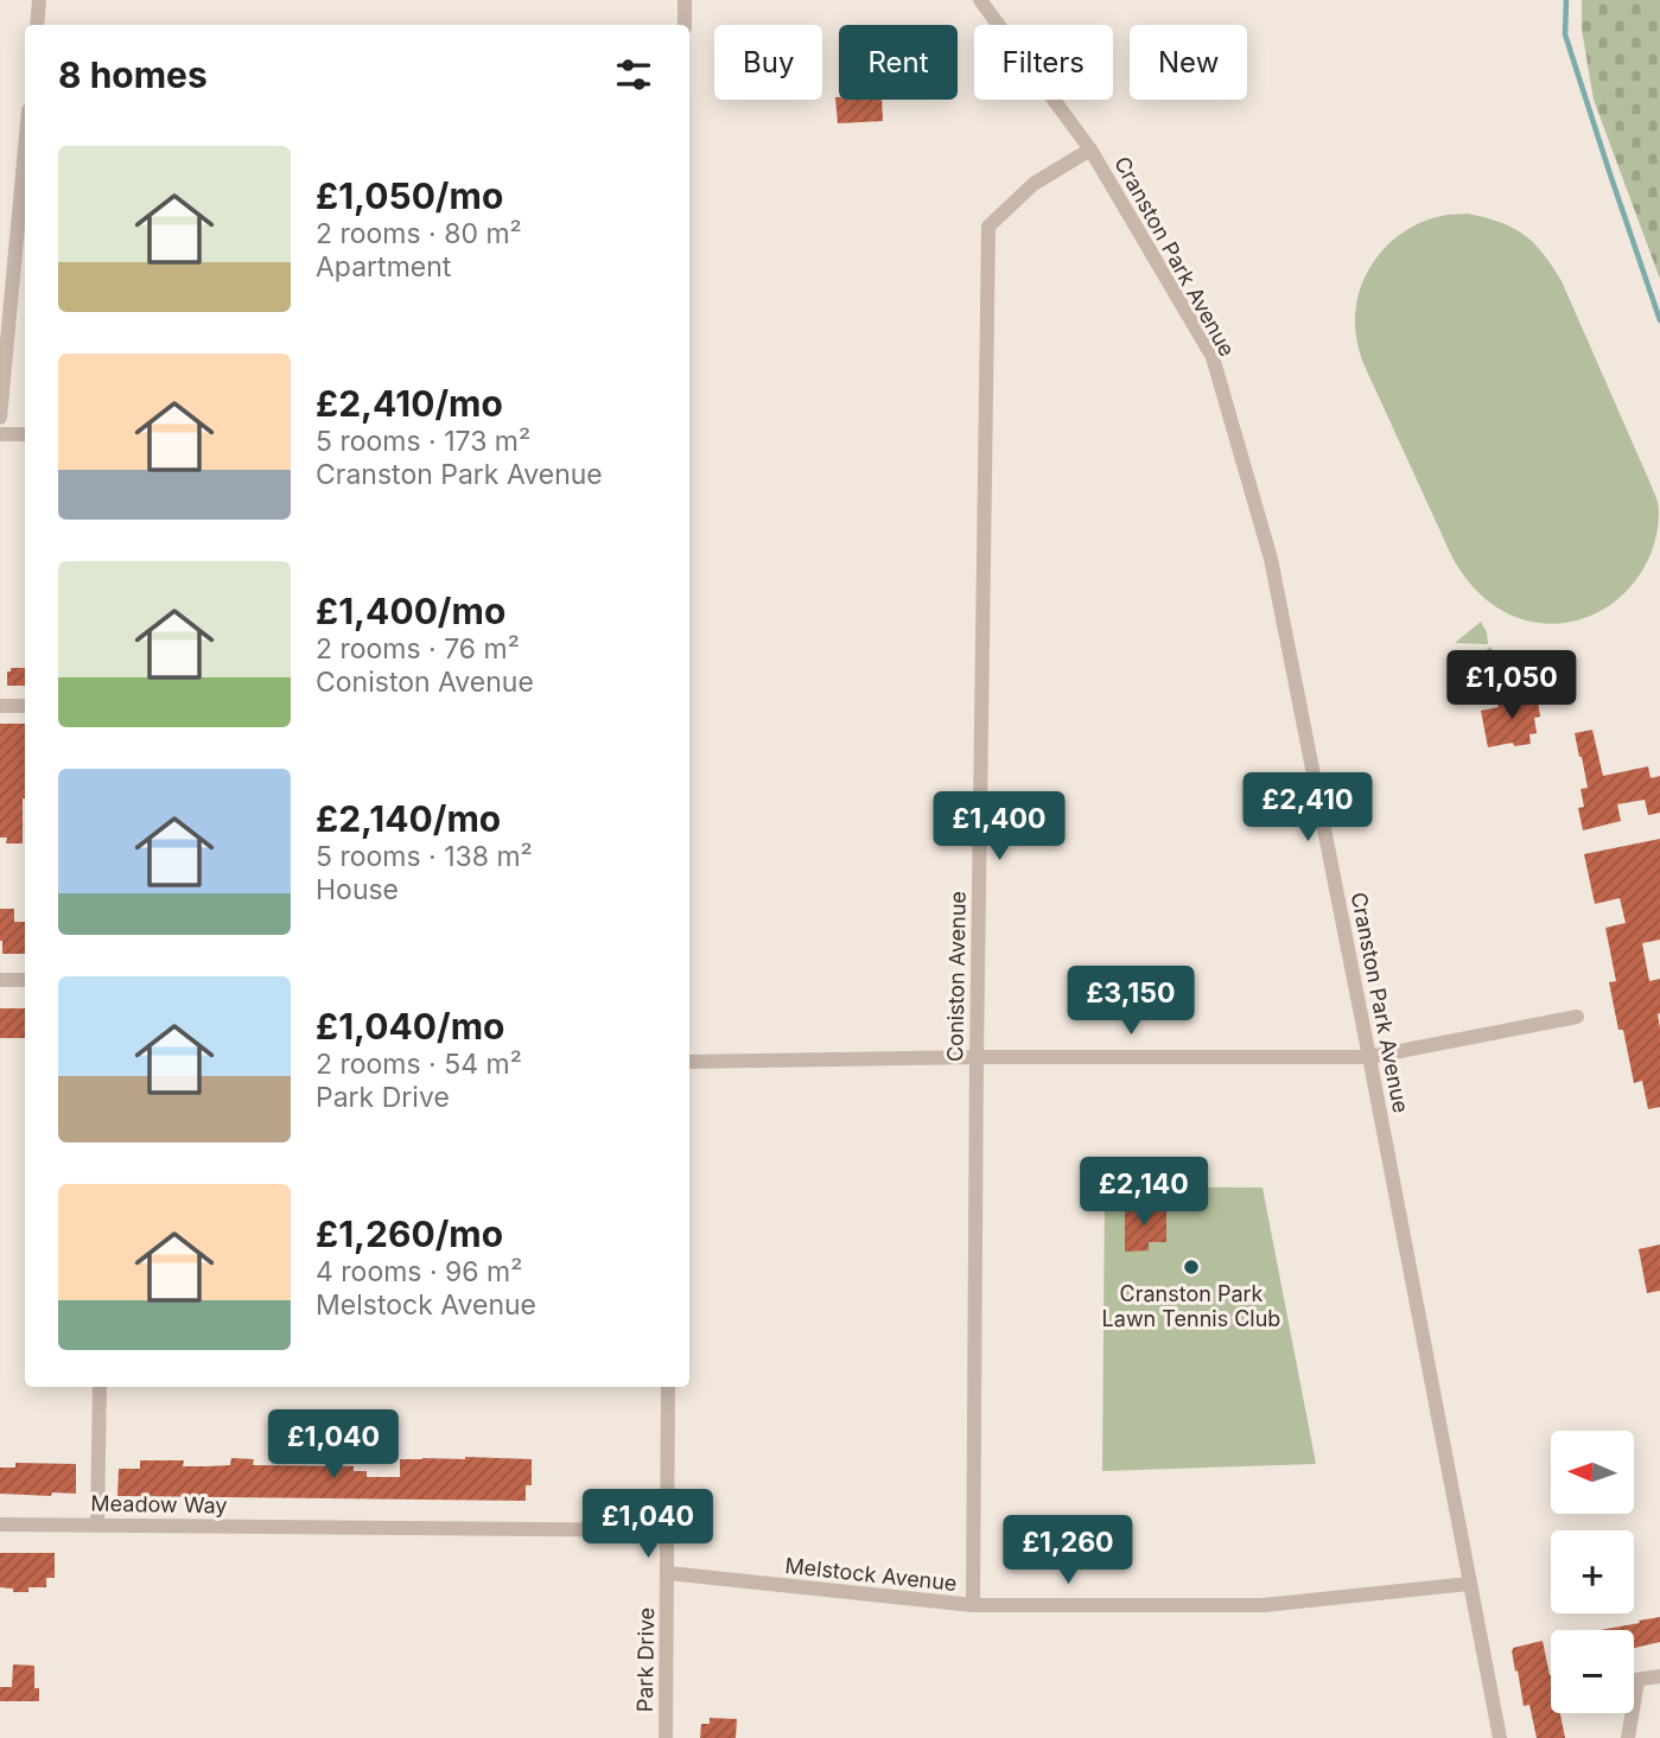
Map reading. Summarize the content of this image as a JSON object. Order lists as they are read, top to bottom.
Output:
{
  "streets": {
    "street": [
      "Cranston Park Avenue",
      "Coniston Avenue",
      "Meadow Way",
      "Melstock Avenue",
      "Park Drive"
    ]
  },
  "crossings": [
    ["Cranston Park Avenue", "Coniston Avenue"],
    ["Cranston Park Avenue", "Melstock Avenue"],
    ["Coniston Avenue", "Melstock Avenue"],
    ["Meadow Way", "Park Drive"],
    ["Melstock Avenue", "Park Drive"]
  ],
  "places": ["Cranston Park Lawn Tennis Club"],
  "north": "left",
  "page": {
    "chip": [
      "Buy",
      "Rent",
      "Filters",
      "New"
    ],
    "heading": "8 homes",
    "list": [
      {
        "name": "£1,050/mo",
        "note": "2 rooms · 80 m² · Apartment"
      },
      {
        "name": "£2,410/mo",
        "note": "5 rooms · 173 m² · Cranston Park Avenue"
      },
      {
        "name": "£1,400/mo",
        "note": "2 rooms · 76 m² · Coniston Avenue"
      },
      {
        "name": "£2,140/mo",
        "note": "5 rooms · 138 m² · House"
      },
      {
        "name": "£1,040/mo",
        "note": "2 rooms · 54 m² · Park Drive"
      },
      {
        "name": "£1,260/mo",
        "note": "4 rooms · 96 m² · Melstock Avenue"
      }
    ],
    "price": [
      "£1,050",
      "£2,410",
      "£1,400",
      "£3,150",
      "£2,140",
      "£1,040",
      "£1,040",
      "£1,260"
    ],
    "map_buttons": ["+", "−"]
  }
}
